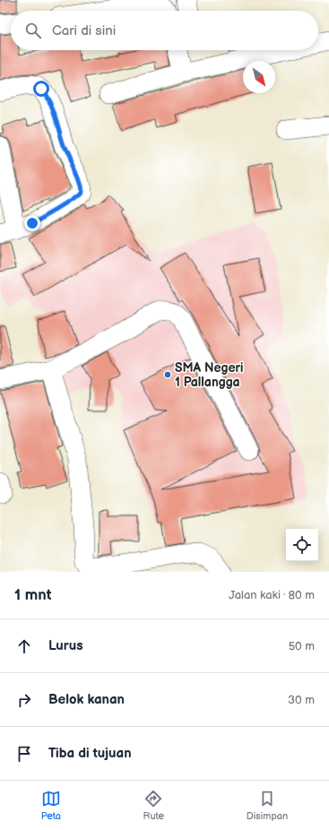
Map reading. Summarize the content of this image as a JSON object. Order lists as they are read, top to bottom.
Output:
{
  "places": ["SMA Negeri 1 Pallangga"],
  "north": "bottom right",
  "page": {
    "search": "Cari di sini",
    "heading": ["1 mnt", "Jalan kaki · 80 m"],
    "list": [
      ["Lurus", "50 m"],
      ["Belok kanan", "30 m"],
      "Tiba di tujuan"
    ],
    "nav": ["Peta", "Rute", "Disimpan"]
  }
}
